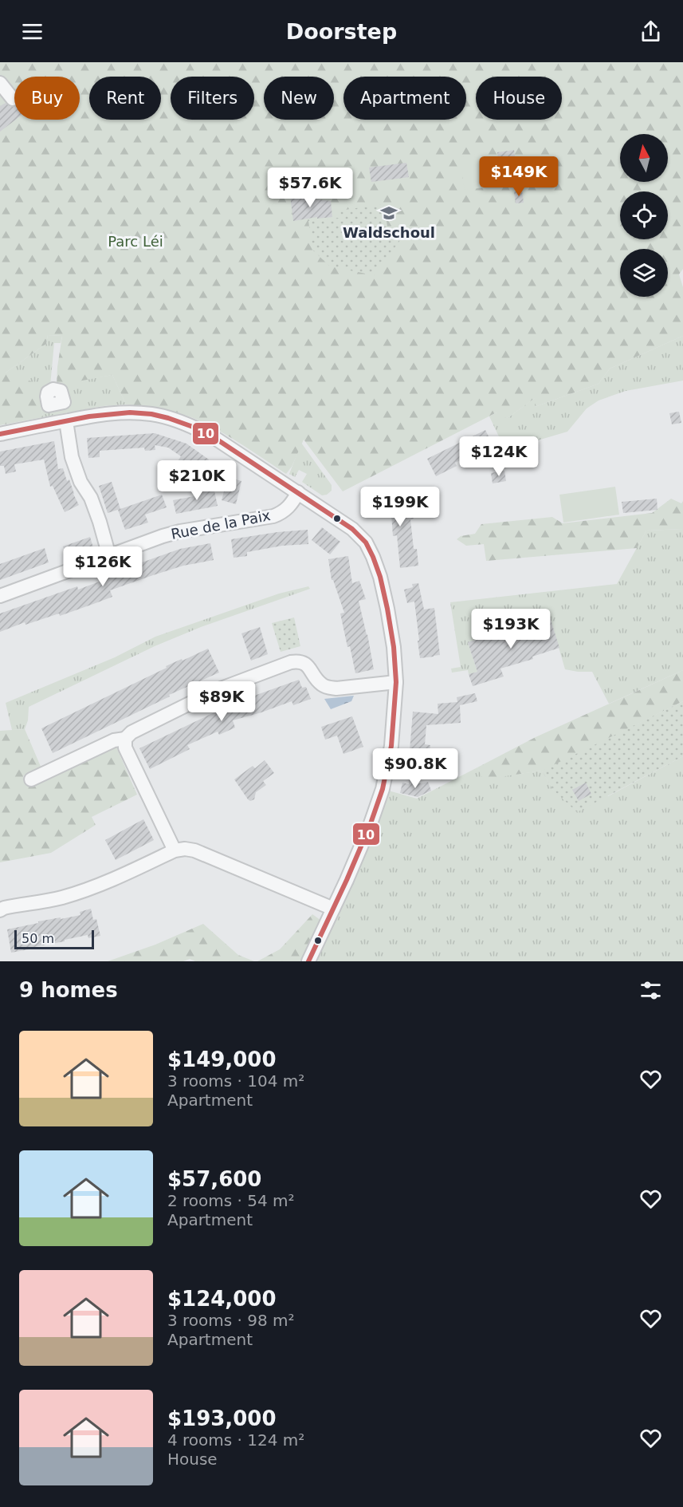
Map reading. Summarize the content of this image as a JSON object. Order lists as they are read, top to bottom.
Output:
{
  "streets": {
    "street": ["Rue de la Paix"]
  },
  "parks": ["Parc Léi"],
  "places": {
    "school or university": ["Waldschoul"]
  },
  "lines": ["transit line 10"],
  "scale_bar": "50 m",
  "north": "top",
  "page": {
    "header": "Doorstep",
    "chip": [
      "Buy",
      "Rent",
      "Filters",
      "New",
      "Apartment",
      "House"
    ],
    "price": [
      "$149K",
      "$57.6K",
      "$124K",
      "$210K",
      "$199K",
      "$126K",
      "$193K",
      "$89K",
      "$90.8K"
    ],
    "scale": "50 m",
    "heading": "9 homes",
    "list": [
      {
        "name": "$149,000",
        "note": "3 rooms · 104 m² · Apartment"
      },
      {
        "name": "$57,600",
        "note": "2 rooms · 54 m² · Apartment"
      },
      {
        "name": "$124,000",
        "note": "3 rooms · 98 m² · Apartment"
      },
      {
        "name": "$193,000",
        "note": "4 rooms · 124 m² · House"
      }
    ]
  }
}
